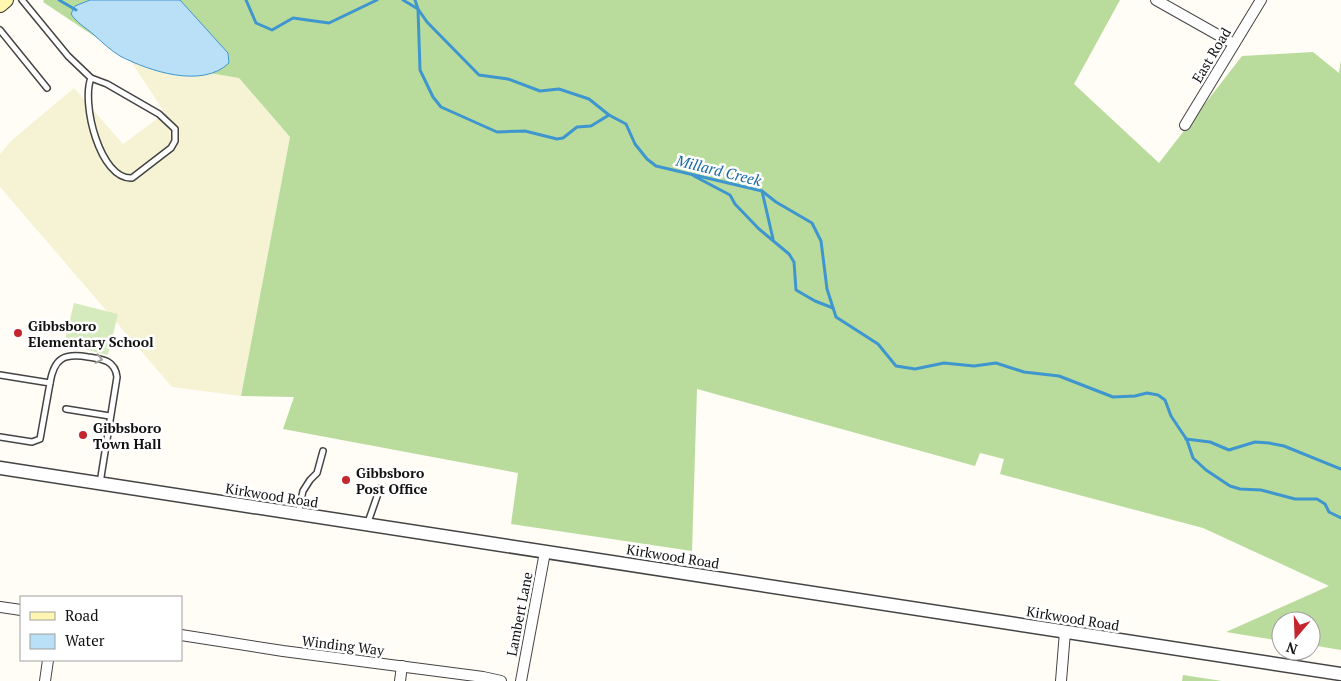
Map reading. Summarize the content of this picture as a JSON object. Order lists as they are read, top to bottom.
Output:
{
  "streets": {
    "street": [
      "East Road",
      "Kirkwood Road",
      "Lambert Lane",
      "Winding Way"
    ]
  },
  "crossings": [
    ["Kirkwood Road", "Lambert Lane"]
  ],
  "water": ["Millard Creek"],
  "places": ["Gibbsboro Elementary School", "Gibbsboro Town Hall", "Gibbsboro Post Office"],
  "legend": ["Road", "Water"],
  "north": "bottom"
}
